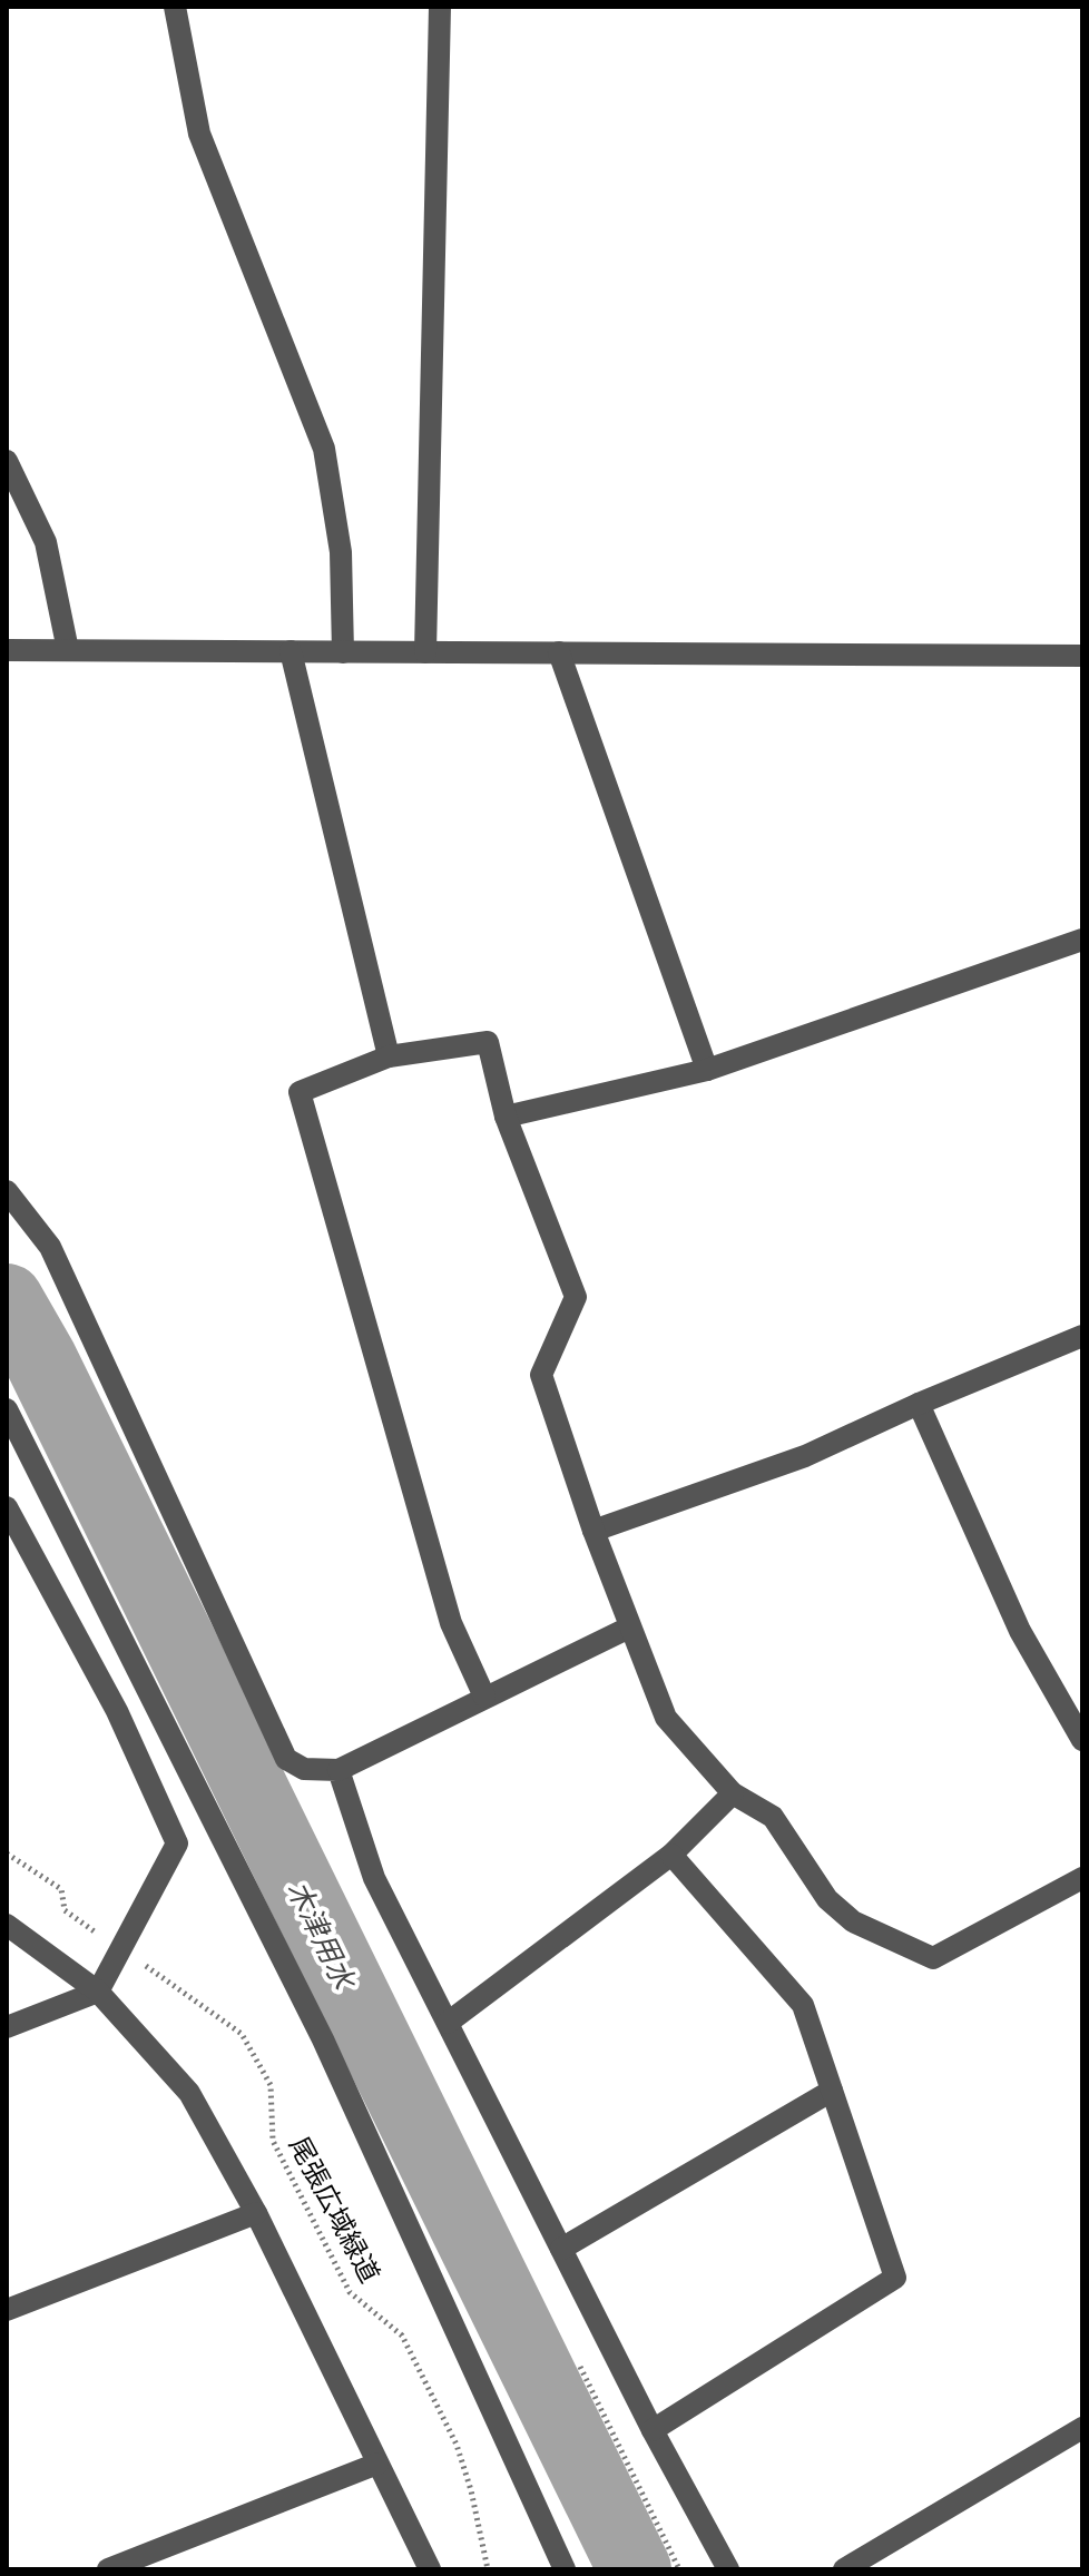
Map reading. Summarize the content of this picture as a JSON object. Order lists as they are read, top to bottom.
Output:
{
  "streets": {
    "path": ["尾張広域緑道"]
  },
  "water": ["木津用水"]
}
